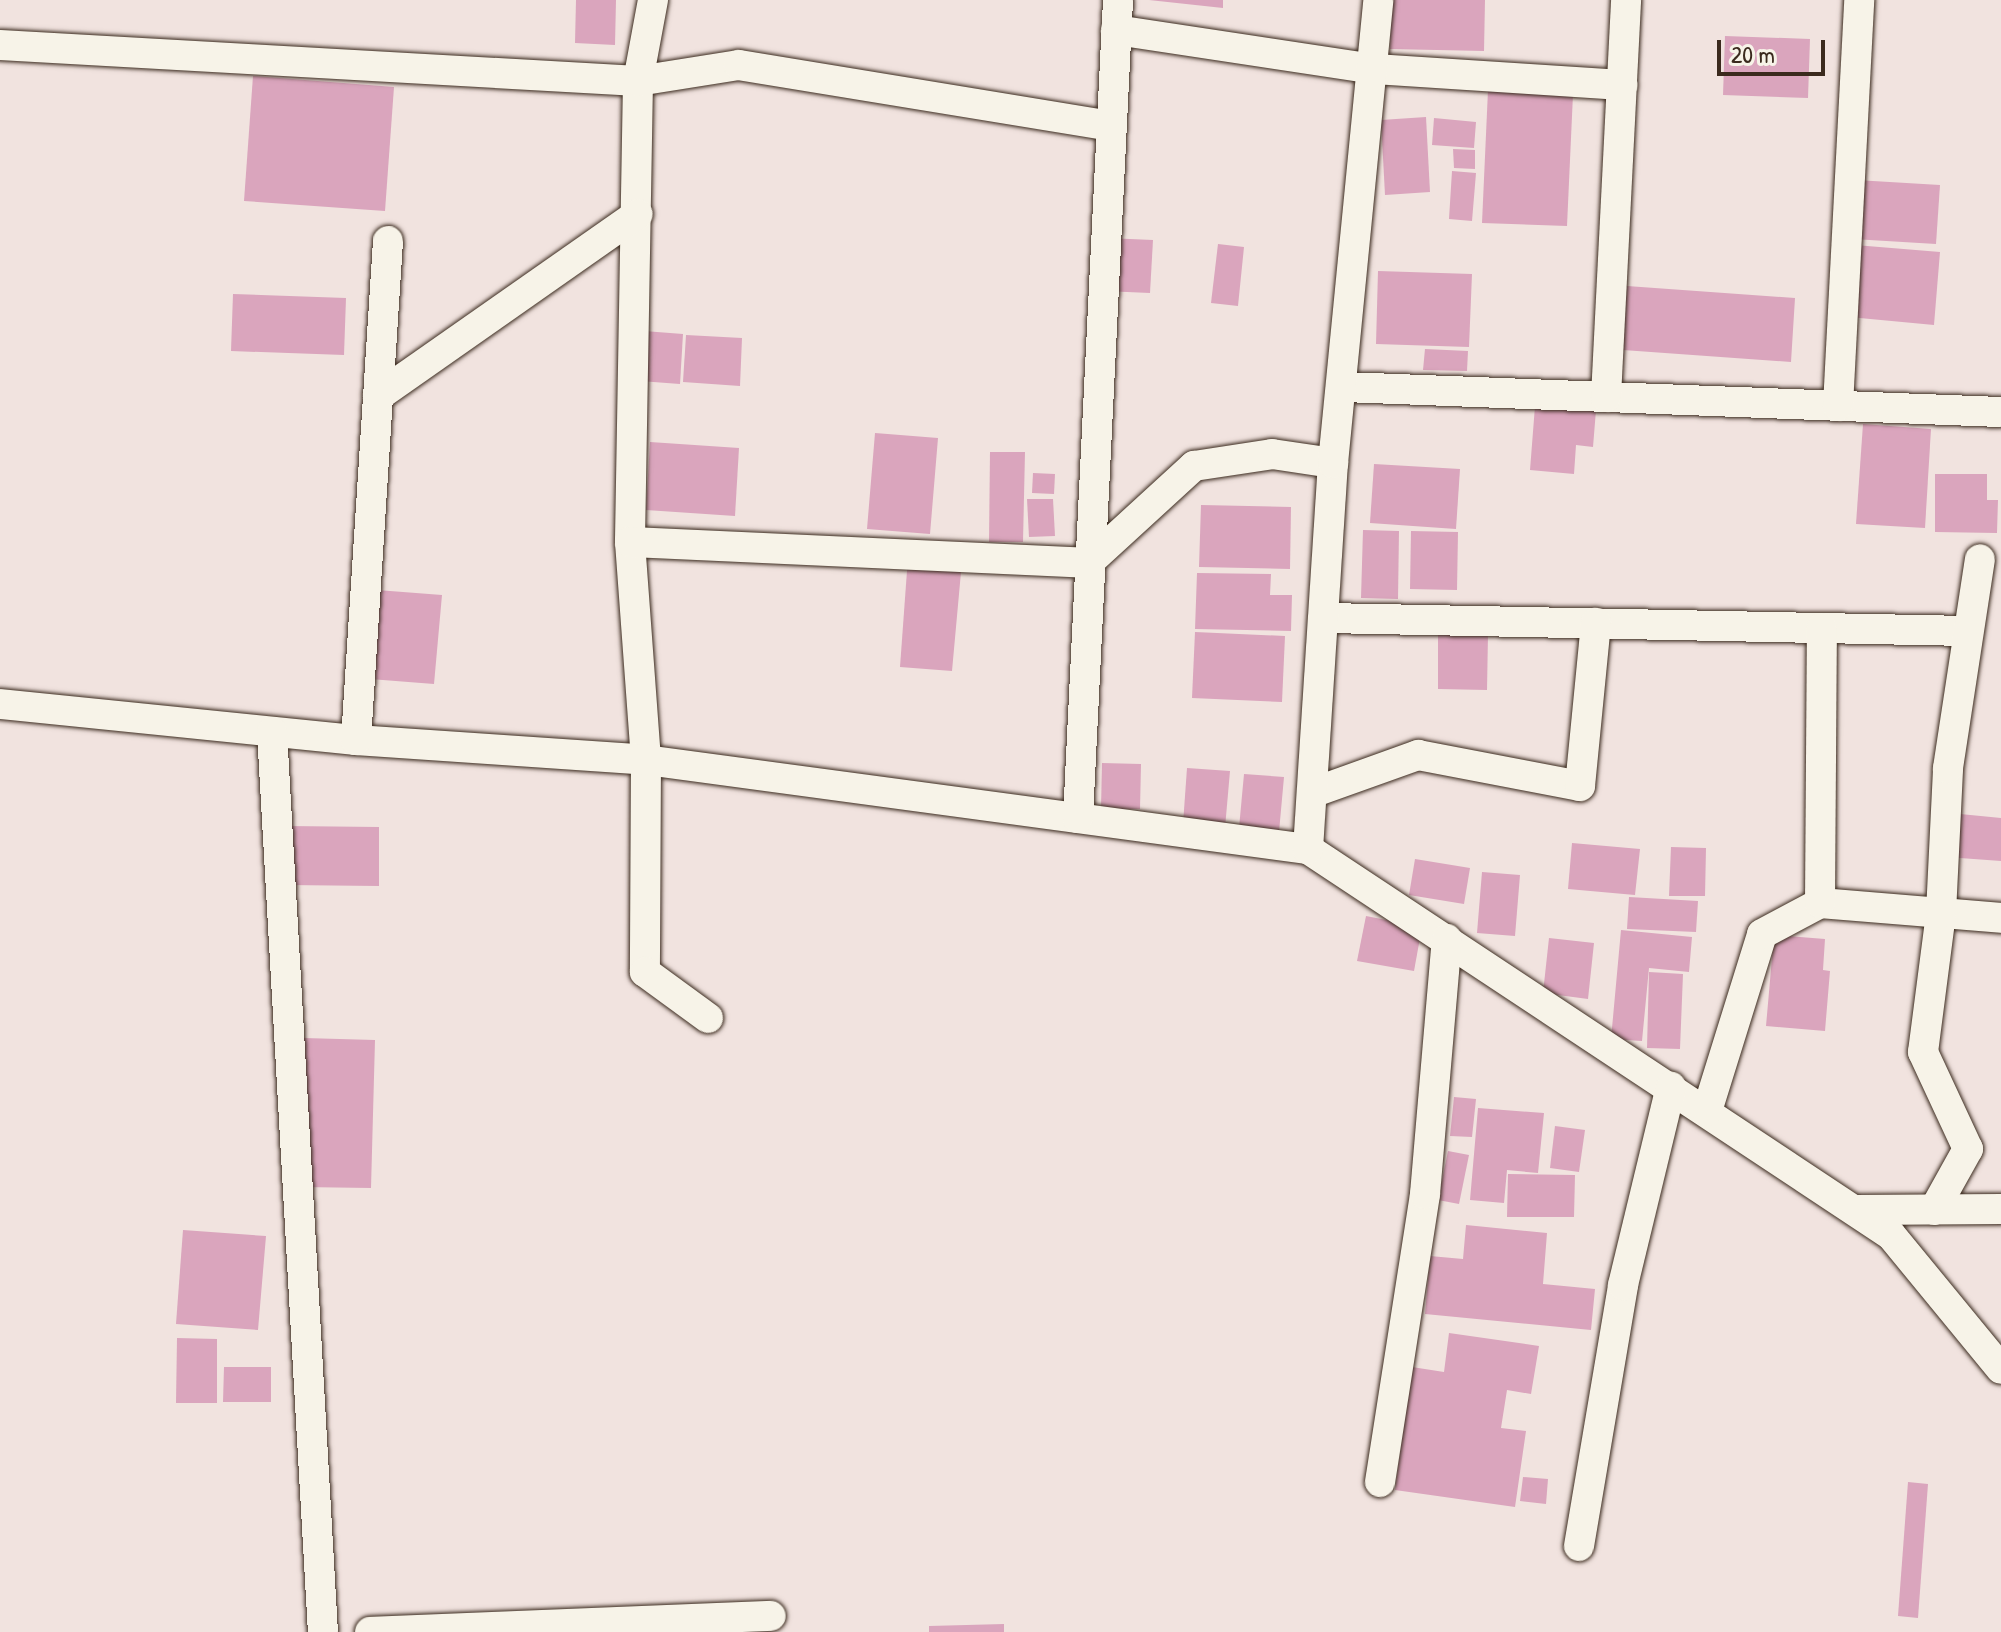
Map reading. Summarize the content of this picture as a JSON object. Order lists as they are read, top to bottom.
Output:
{
  "scale_bar": "20 m"
}
